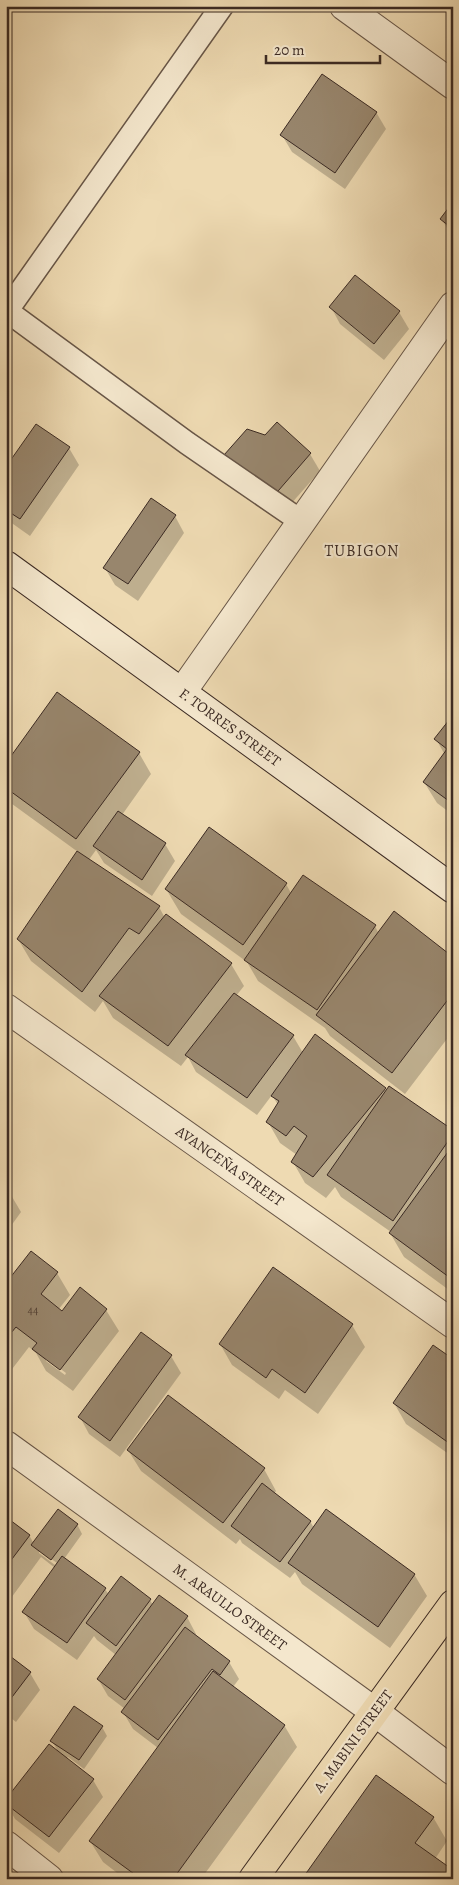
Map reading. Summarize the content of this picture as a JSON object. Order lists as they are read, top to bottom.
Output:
{
  "streets": {
    "main road": ["A. MABINI STREET"],
    "street": ["F. TORRES STREET", "AVANCEÑA STREET", "M. ARAULLO STREET"]
  },
  "crossings": [
    ["M. ARAULLO STREET", "A. MABINI STREET"]
  ],
  "districts": ["TUBIGON"],
  "house_numbers": ["44"],
  "scale_bar": "20 m"
}
